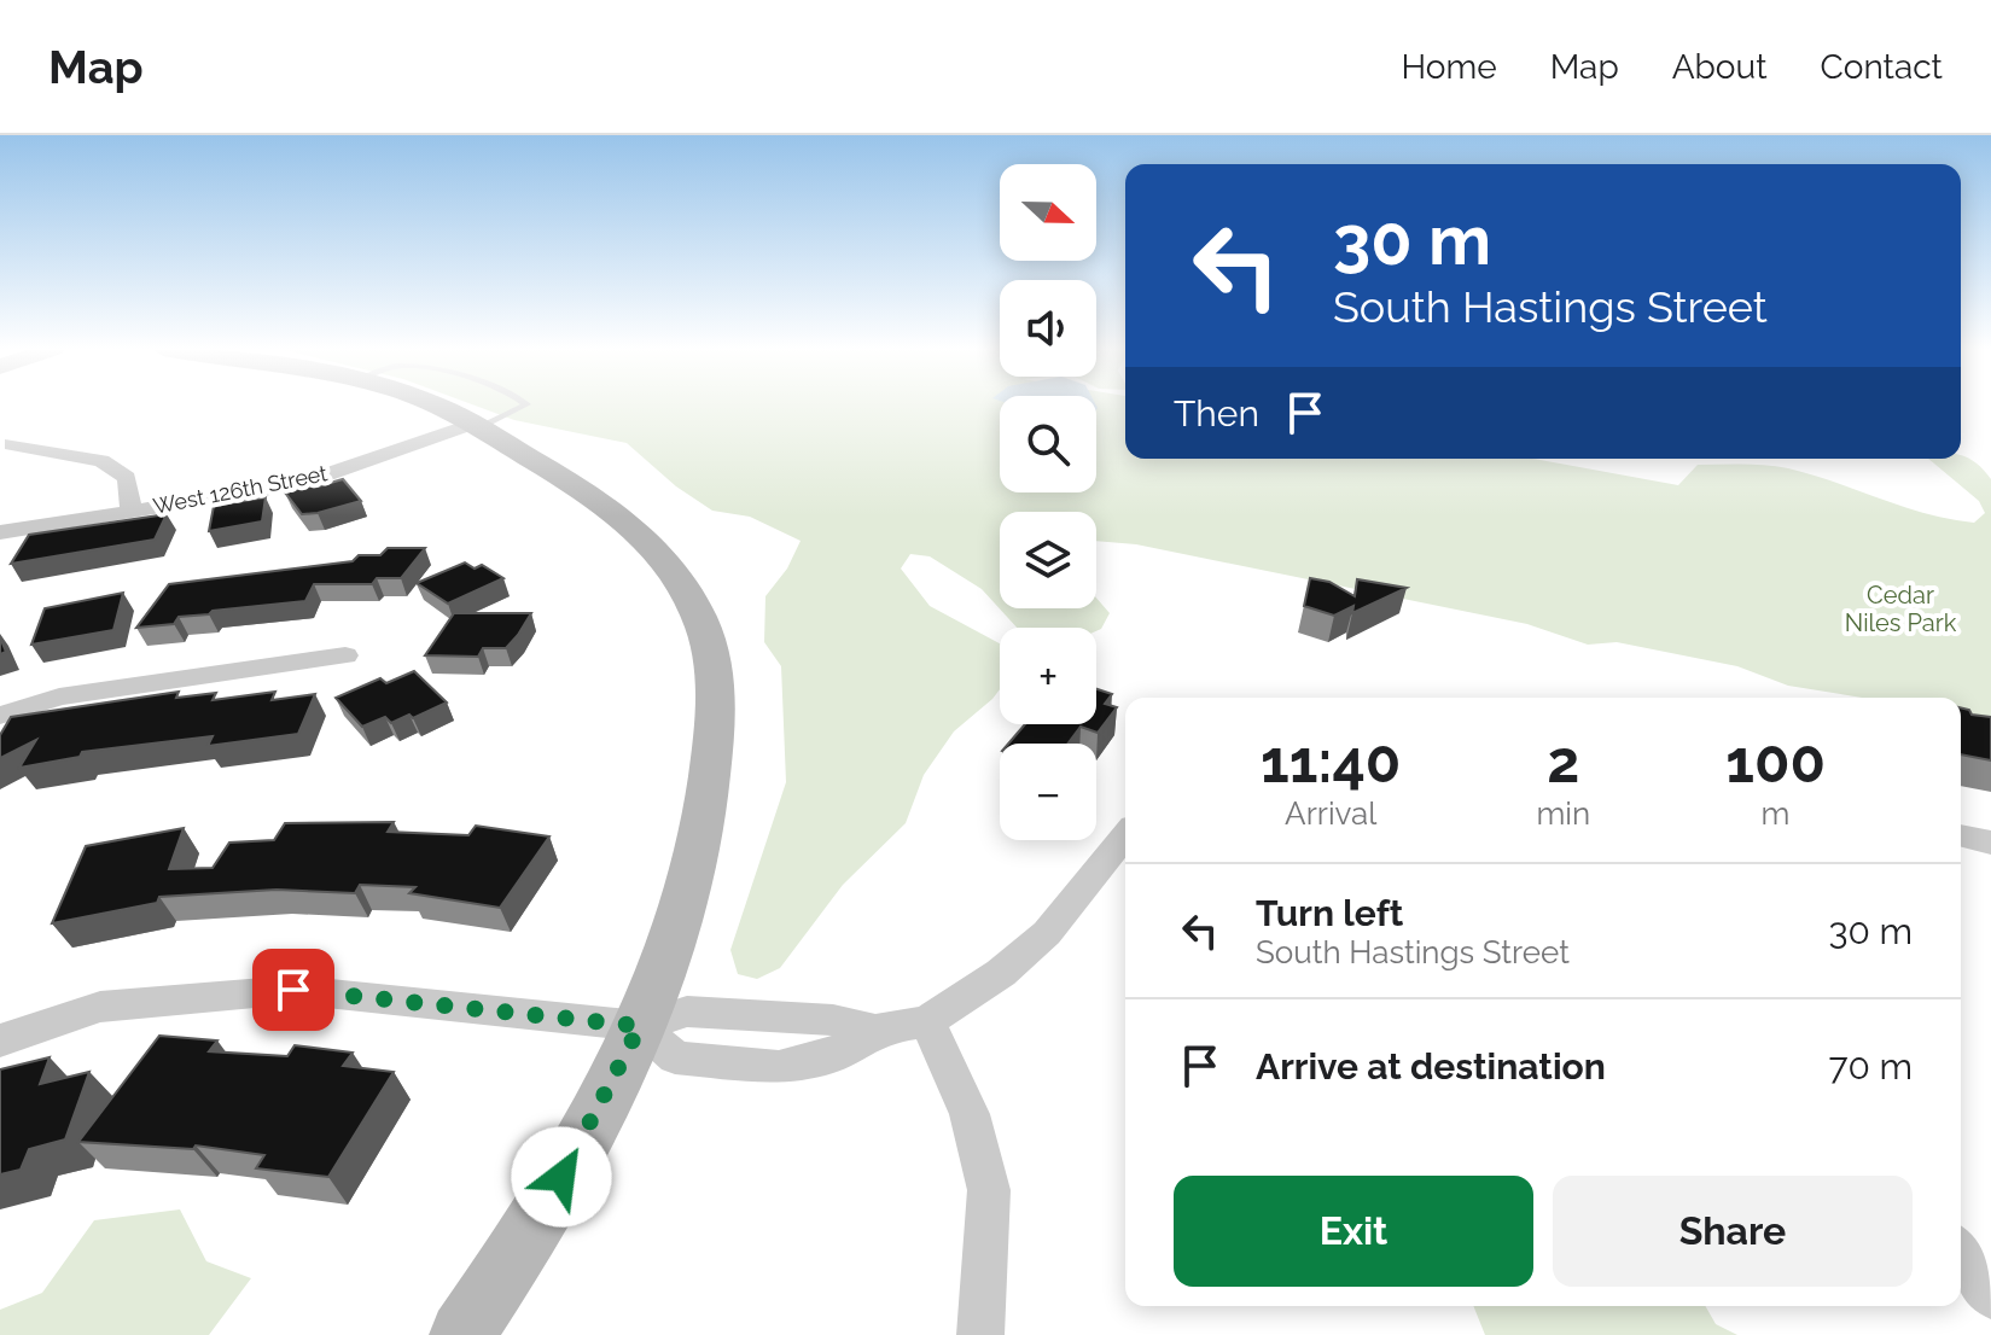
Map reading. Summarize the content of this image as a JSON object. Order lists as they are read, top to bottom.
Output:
{
  "streets": {
    "street": ["West 126th Street"]
  },
  "parks": ["Cedar Niles Park"],
  "north": "right",
  "page": {
    "header": "Map",
    "nav": [
      "Home",
      "Map",
      "About",
      "Contact"
    ],
    "map_buttons": ["+", "−"],
    "turn": ["30 m", "South Hastings Street"],
    "then": "Then",
    "eta": [
      "11:40",
      "Arrival",
      "2",
      "min",
      "100",
      "m"
    ],
    "list": [
      {
        "name": "Turn left",
        "note": "South Hastings Street",
        "value": "30 m"
      },
      {
        "name": "Arrive at destination",
        "value": "70 m"
      }
    ],
    "buttons": ["Exit", "Share"]
  }
}
